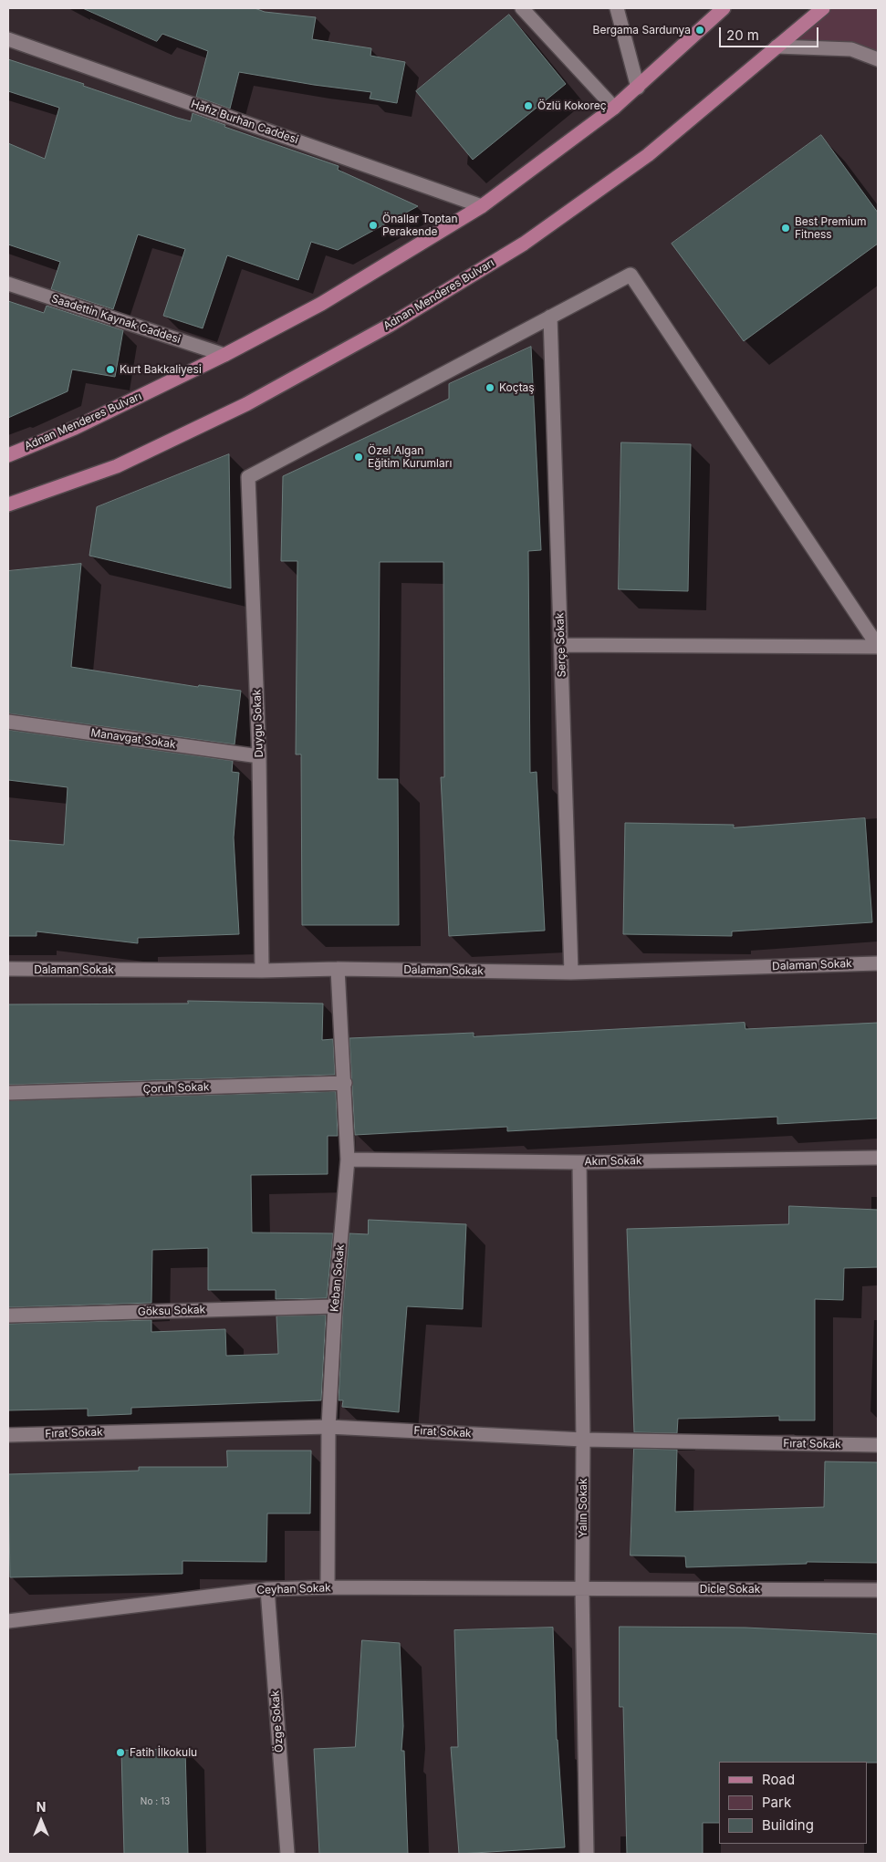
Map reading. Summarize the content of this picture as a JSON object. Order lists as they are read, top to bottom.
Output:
{
  "streets": {
    "main road": ["Adnan Menderes Bulvarı"],
    "street": [
      "Hafız Burhan Caddesi",
      "Saadettin Kaynak Caddesi",
      "Serçe Sokak",
      "Duygu Sokak",
      "Manavgat Sokak",
      "Dalaman Sokak",
      "Çoruh Sokak",
      "Akın Sokak",
      "Keban Sokak",
      "Göksu Sokak",
      "Fırat Sokak",
      "Yalın Sokak",
      "Ceyhan Sokak",
      "Dicle Sokak",
      "Özge Sokak"
    ]
  },
  "crossings": [
    ["Hafız Burhan Caddesi", "Adnan Menderes Bulvarı"],
    ["Adnan Menderes Bulvarı", "Saadettin Kaynak Caddesi"],
    ["Serçe Sokak", "Duygu Sokak"],
    ["Serçe Sokak", "Dalaman Sokak"],
    ["Duygu Sokak", "Manavgat Sokak"],
    ["Duygu Sokak", "Dalaman Sokak"],
    ["Dalaman Sokak", "Keban Sokak"],
    ["Çoruh Sokak", "Keban Sokak"],
    ["Akın Sokak", "Keban Sokak"],
    ["Akın Sokak", "Yalın Sokak"],
    ["Keban Sokak", "Göksu Sokak"],
    ["Keban Sokak", "Fırat Sokak"],
    ["Keban Sokak", "Ceyhan Sokak"],
    ["Fırat Sokak", "Yalın Sokak"],
    ["Yalın Sokak", "Ceyhan Sokak"],
    ["Yalın Sokak", "Dicle Sokak"],
    ["Ceyhan Sokak", "Dicle Sokak"],
    ["Ceyhan Sokak", "Özge Sokak"]
  ],
  "places": [
    "Bergama Sardunya",
    "Özlü Kokoreç",
    "Önallar Toptan Perakende",
    "Best Premium Fitness",
    "Kurt Bakkaliyesi",
    "Koçtaş",
    "Özel Algan Eğitim Kurumları",
    "Fatih İlkokulu"
  ],
  "house_numbers": ["No : 13"],
  "legend": ["Road", "Park", "Building"],
  "scale_bar": "20 m",
  "north": "top"
}
